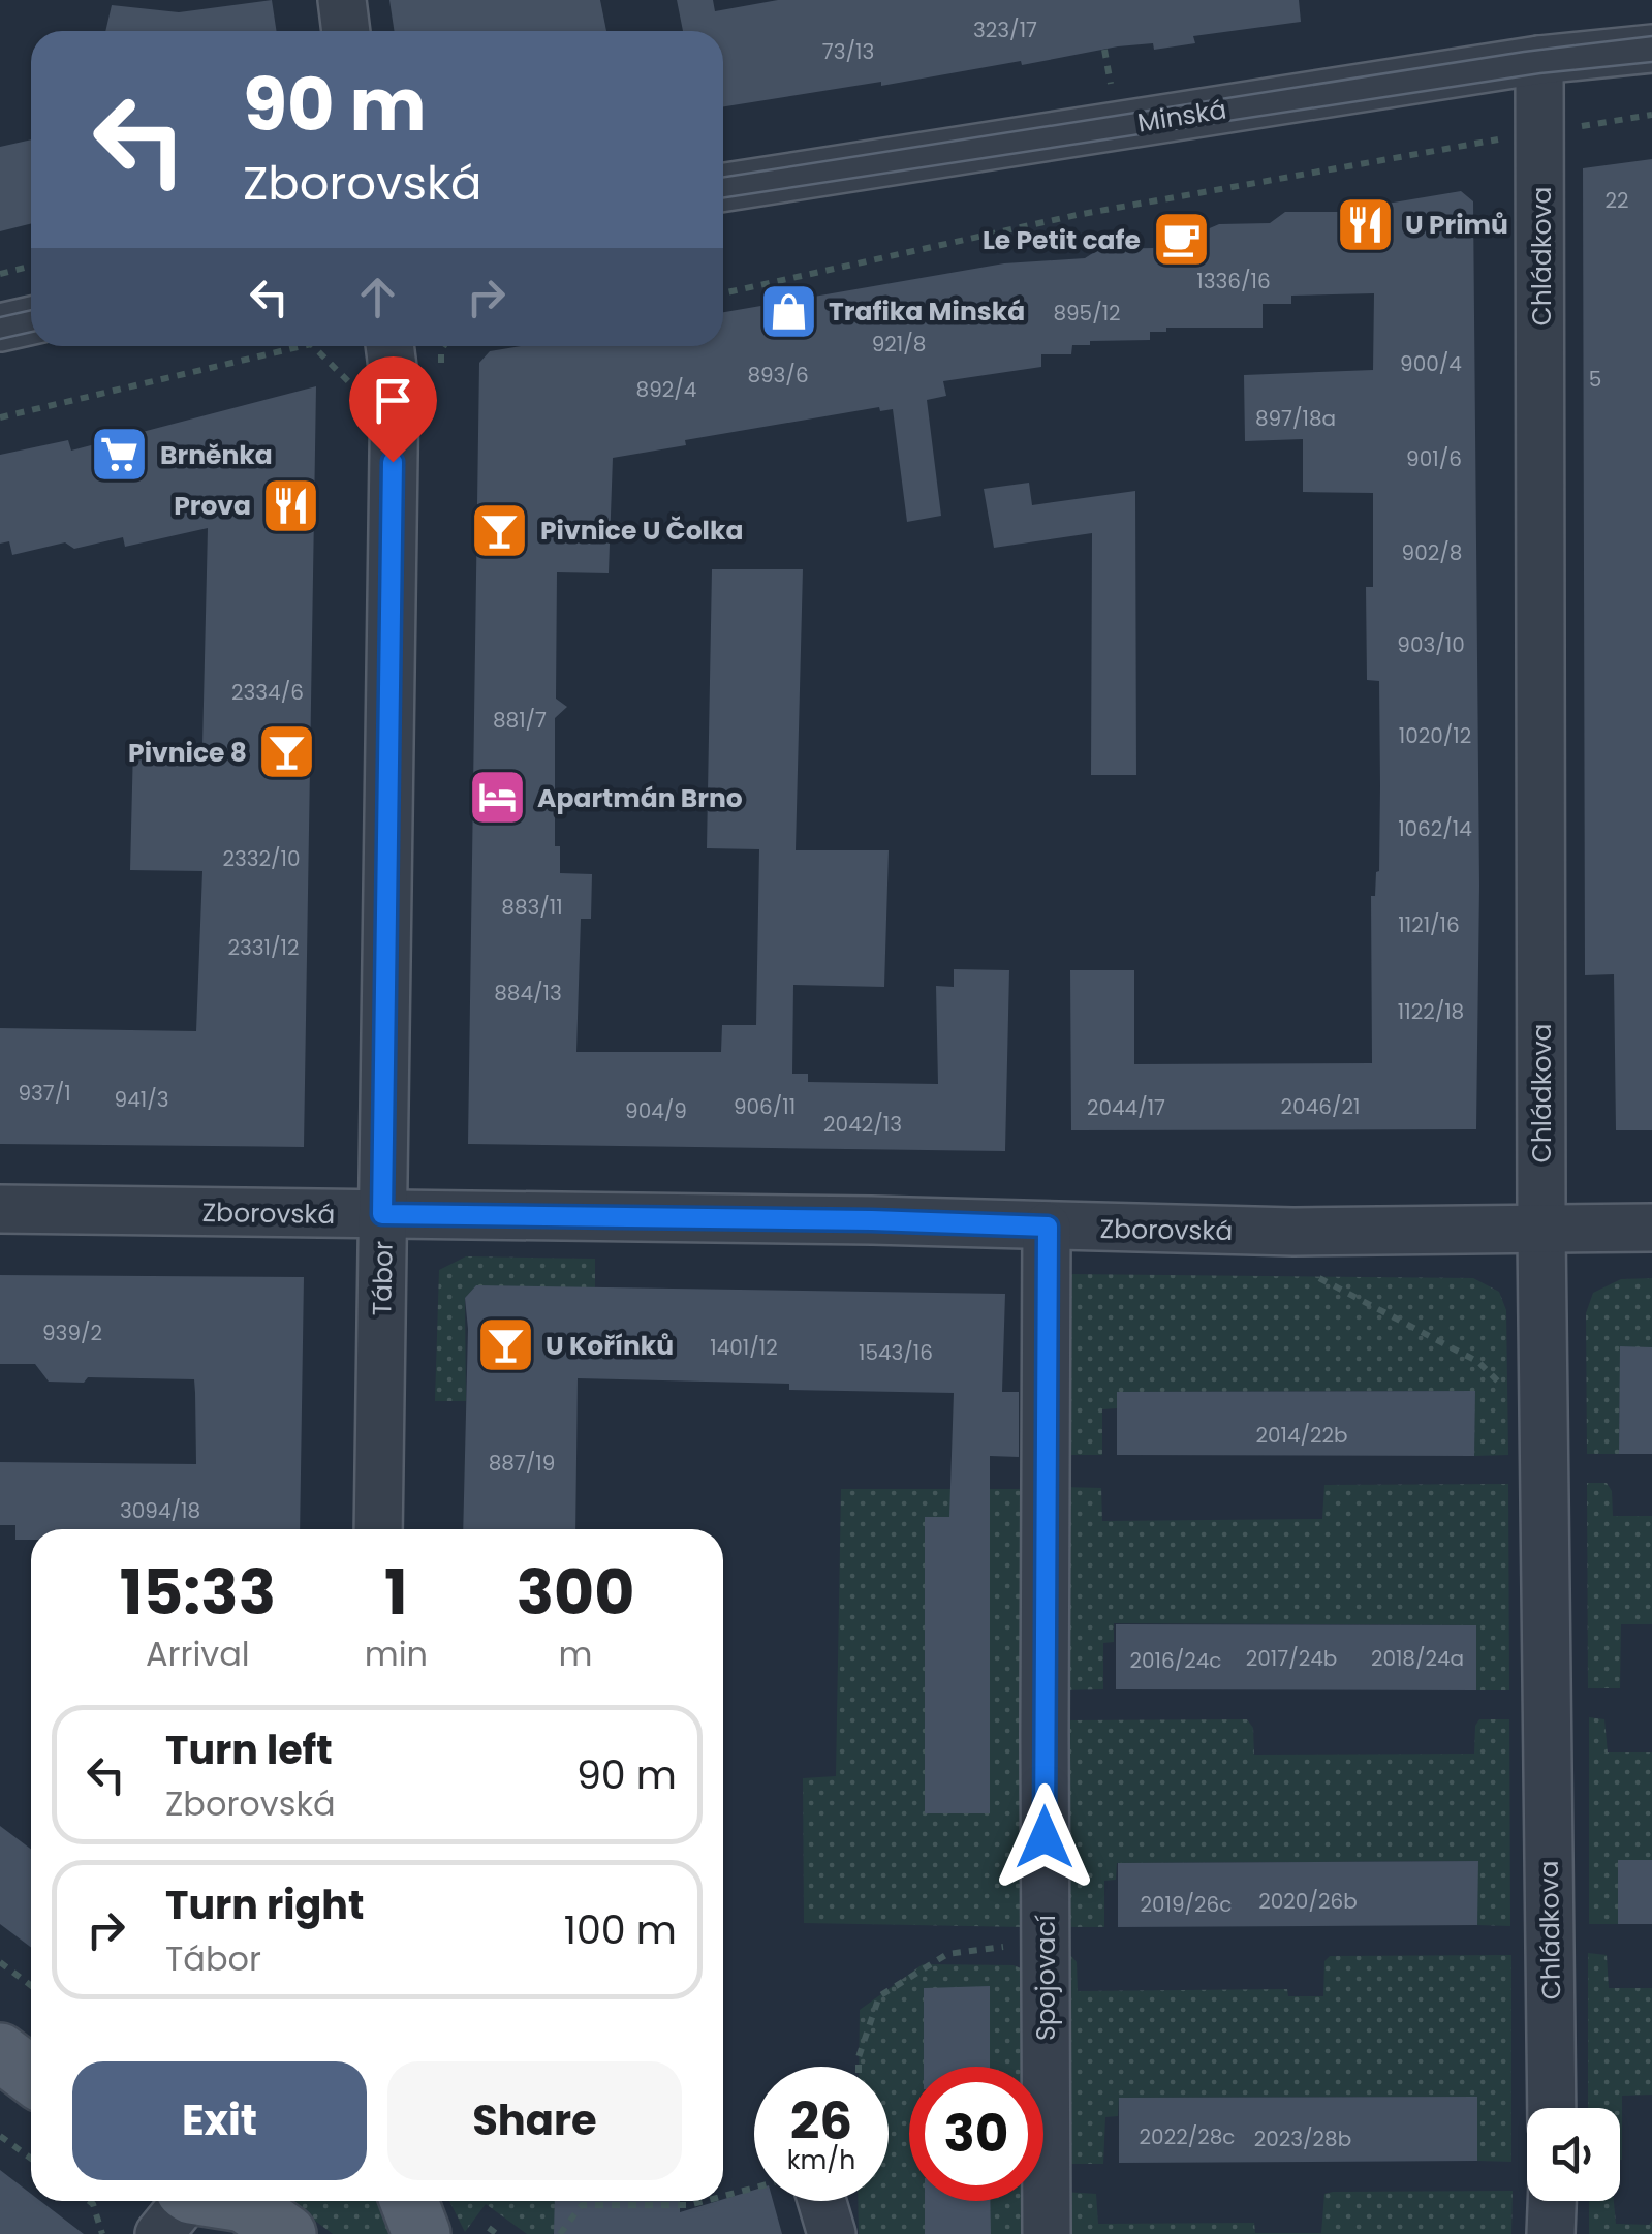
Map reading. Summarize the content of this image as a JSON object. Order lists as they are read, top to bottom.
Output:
{
  "streets": {
    "street": [
      "Minská",
      "Chládkova",
      "Zborovská",
      "Tábor",
      "Spojovací"
    ]
  },
  "crossings": [
    ["Minská", "Chládkova"],
    ["Chládkova", "Zborovská"],
    ["Zborovská", "Tábor"],
    ["Zborovská", "Spojovací"]
  ],
  "places": {
    "restaurant": ["U Primů", "Prova"],
    "cafe": ["Le Petit cafe"],
    "shop": ["Trafika Minská"],
    "supermarket": ["Brněnka"],
    "bar": ["Pivnice U Čolka", "Pivnice 8", "U Kořínků"],
    "hotel": ["Apartmán Brno"]
  },
  "house_numbers": [
    "323/17",
    "73/13",
    "22",
    "1336/16",
    "895/12",
    "921/8",
    "900/4",
    "893/6",
    "5",
    "892/4",
    "897/18a",
    "901/6",
    "902/8",
    "903/10",
    "2334/6",
    "881/7",
    "1020/12",
    "1062/14",
    "2332/10",
    "883/11",
    "1121/16",
    "2331/12",
    "884/13",
    "1122/18",
    "937/1",
    "941/3",
    "906/11",
    "2046/21",
    "2044/17",
    "904/9",
    "2042/13",
    "939/2",
    "1401/12",
    "1543/16",
    "2014/22b",
    "887/19",
    "3094/18",
    "2017/24b",
    "2018/24a",
    "2016/24c",
    "2020/26b",
    "2019/26c",
    "2022/28c",
    "2023/28b"
  ],
  "page": {
    "turn": ["90 m", "Zborovská"],
    "eta": [
      "15:33",
      "Arrival",
      "1",
      "min",
      "300",
      "m"
    ],
    "list": [
      {
        "name": "Turn left",
        "note": "Zborovská",
        "value": "90 m"
      },
      {
        "name": "Turn right",
        "note": "Tábor",
        "value": "100 m"
      }
    ],
    "buttons": ["Exit", "Share"],
    "speed": "26 km/h",
    "limit": "30"
  }
}
